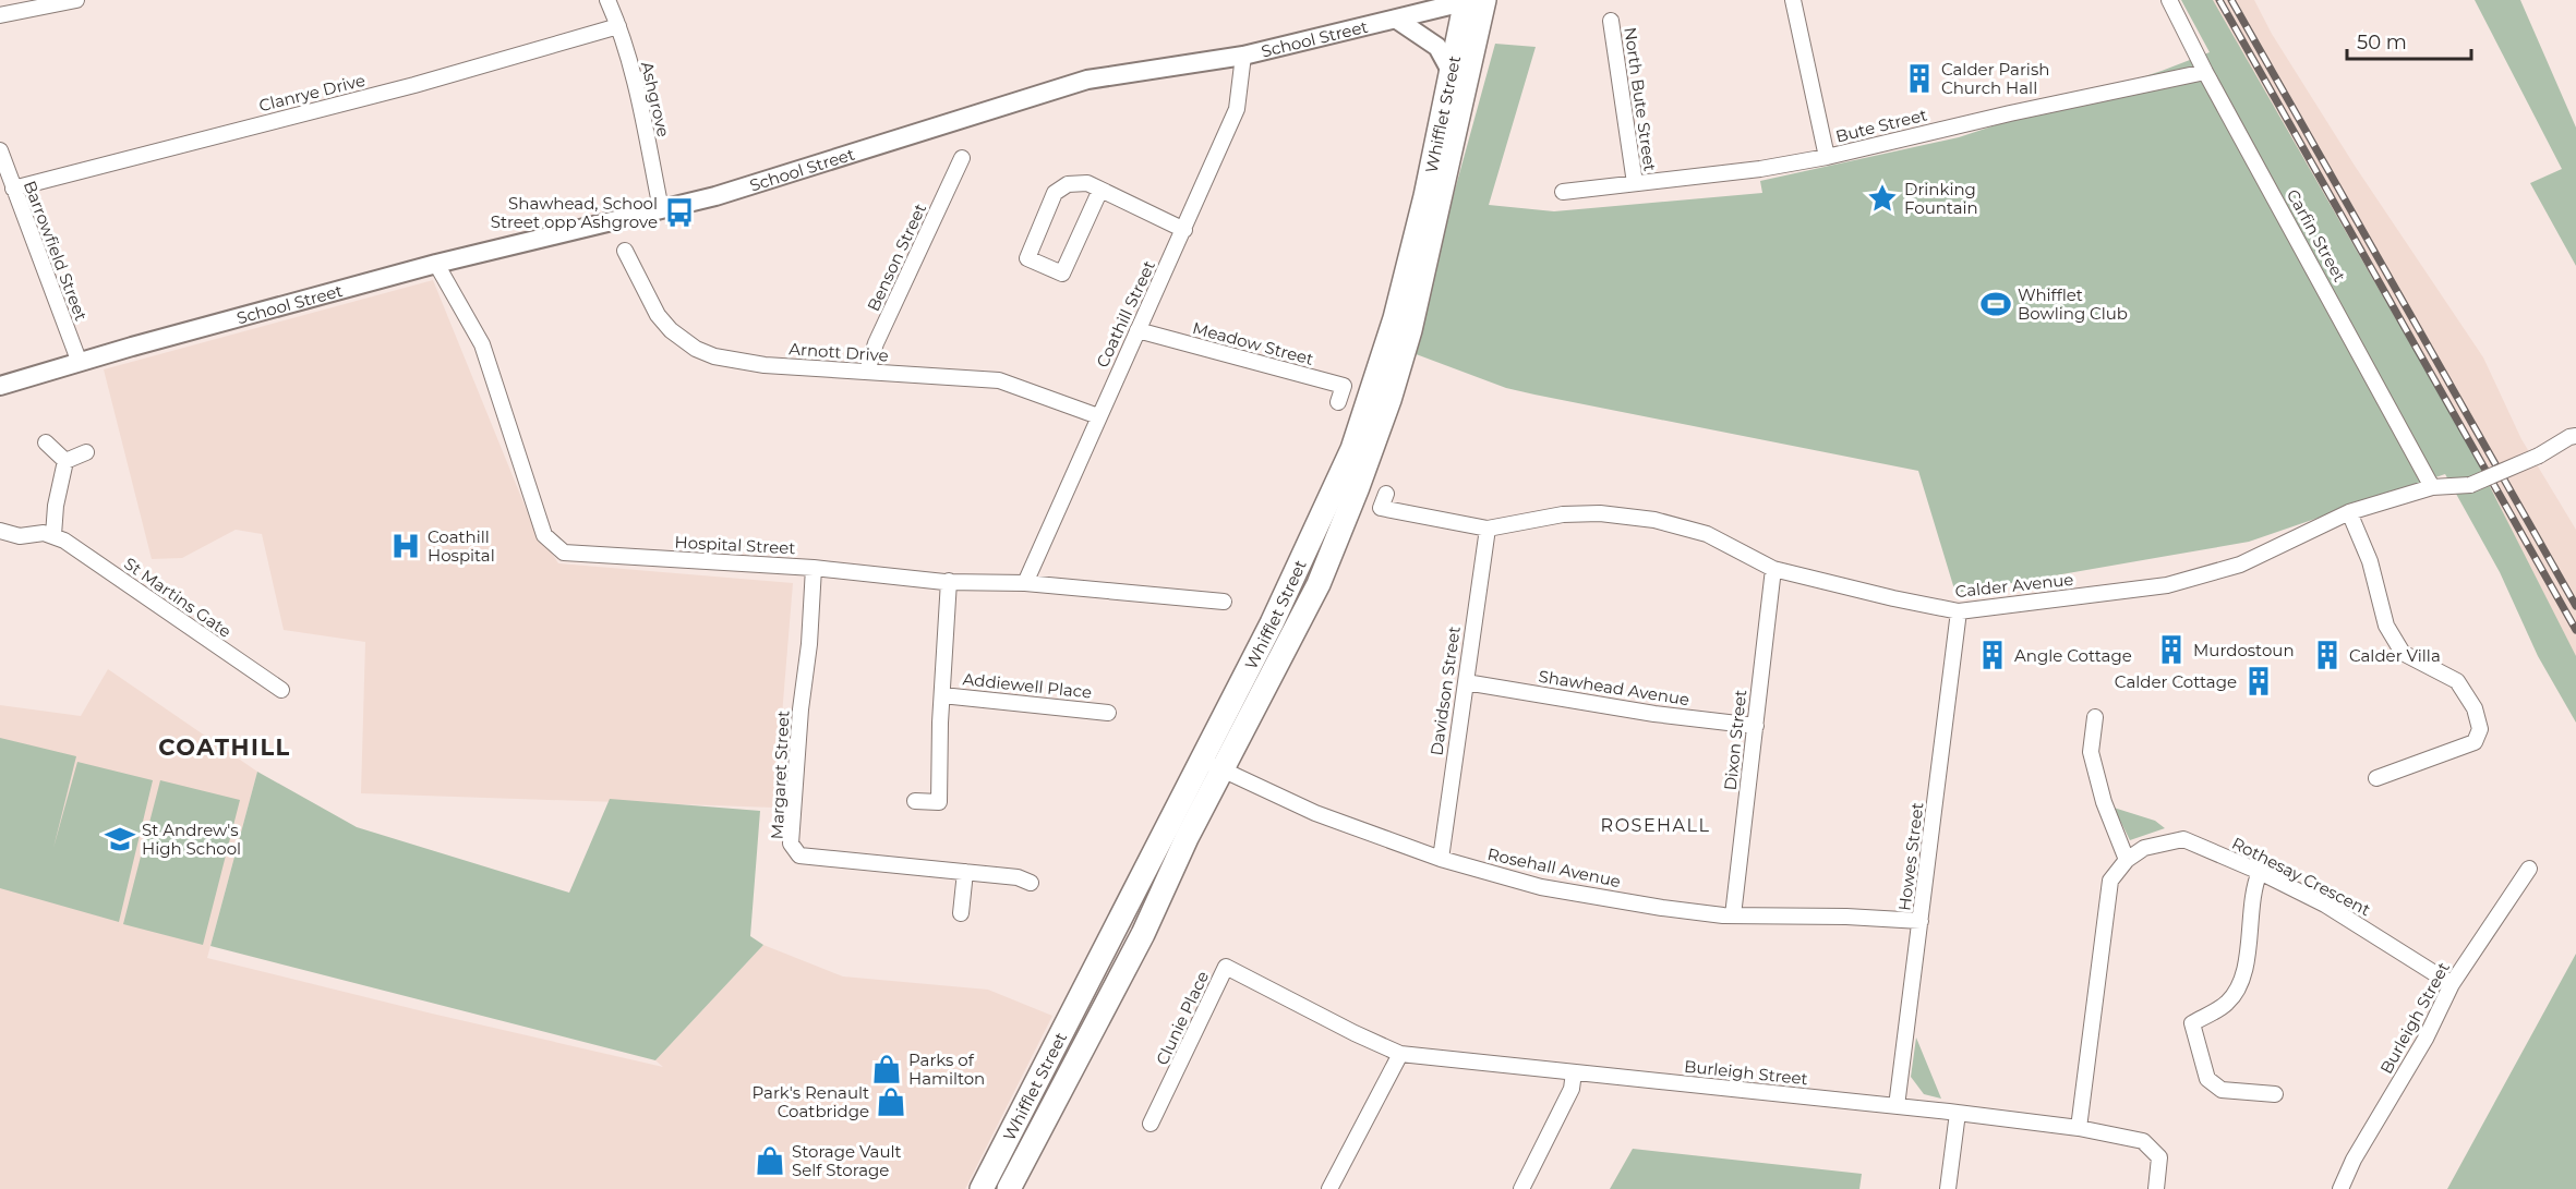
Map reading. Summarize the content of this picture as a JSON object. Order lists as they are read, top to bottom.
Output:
{
  "streets": {
    "main road": ["Whifflet Street"],
    "street": [
      "School Street",
      "Clanrye Drive",
      "Ashgrove",
      "North Bute Street",
      "Bute Street",
      "Carfin Street",
      "Barrowfield Street",
      "Benson Street",
      "Coathill Street",
      "Meadow Street",
      "Arnott Drive",
      "Hospital Street",
      "Calder Avenue",
      "St Martins Gate",
      "Addiewell Place",
      "Shawhead Avenue",
      "Davidson Street",
      "Dixon Street",
      "Margaret Street",
      "Howes Street",
      "Rosehall Avenue",
      "Rothesay Crescent",
      "Clunie Place",
      "Burleigh Street"
    ]
  },
  "crossings": [
    ["School Street", "Ashgrove"],
    ["School Street", "Whifflet Street"],
    ["School Street", "Barrowfield Street"],
    ["School Street", "Coathill Street"],
    ["School Street", "Hospital Street"],
    ["Clanrye Drive", "Ashgrove"],
    ["Clanrye Drive", "Barrowfield Street"],
    ["North Bute Street", "Bute Street"],
    ["Whifflet Street", "Rosehall Avenue"],
    ["Bute Street", "Carfin Street"],
    ["Carfin Street", "Calder Avenue"],
    ["Benson Street", "Arnott Drive"],
    ["Coathill Street", "Meadow Street"],
    ["Coathill Street", "Arnott Drive"],
    ["Coathill Street", "Hospital Street"],
    ["Hospital Street", "Addiewell Place"],
    ["Hospital Street", "Margaret Street"],
    ["Calder Avenue", "Davidson Street"],
    ["Calder Avenue", "Dixon Street"],
    ["Calder Avenue", "Howes Street"],
    ["Shawhead Avenue", "Davidson Street"],
    ["Shawhead Avenue", "Dixon Street"],
    ["Davidson Street", "Rosehall Avenue"],
    ["Dixon Street", "Rosehall Avenue"],
    ["Howes Street", "Rosehall Avenue"],
    ["Howes Street", "Burleigh Street"],
    ["Rothesay Crescent", "Burleigh Street"],
    ["Clunie Place", "Burleigh Street"]
  ],
  "districts": ["COATHILL", "ROSEHALL"],
  "places": {
    "building": [
      "Calder Parish Church Hall",
      "Murdostoun",
      "Angle Cottage",
      "Calder Villa",
      "Calder Cottage"
    ],
    "place": ["Drinking Fountain"],
    "bus stop": ["Shawhead, School Street opp Ashgrove"],
    "sports": ["Whifflet Bowling Club"],
    "hospital": ["Coathill Hospital"],
    "school or university": ["St Andrew's High School"],
    "shop": ["Parks of Hamilton", "Park's Renault Coatbridge", "Storage Vault Self Storage"]
  },
  "scale_bar": "50 m"
}
